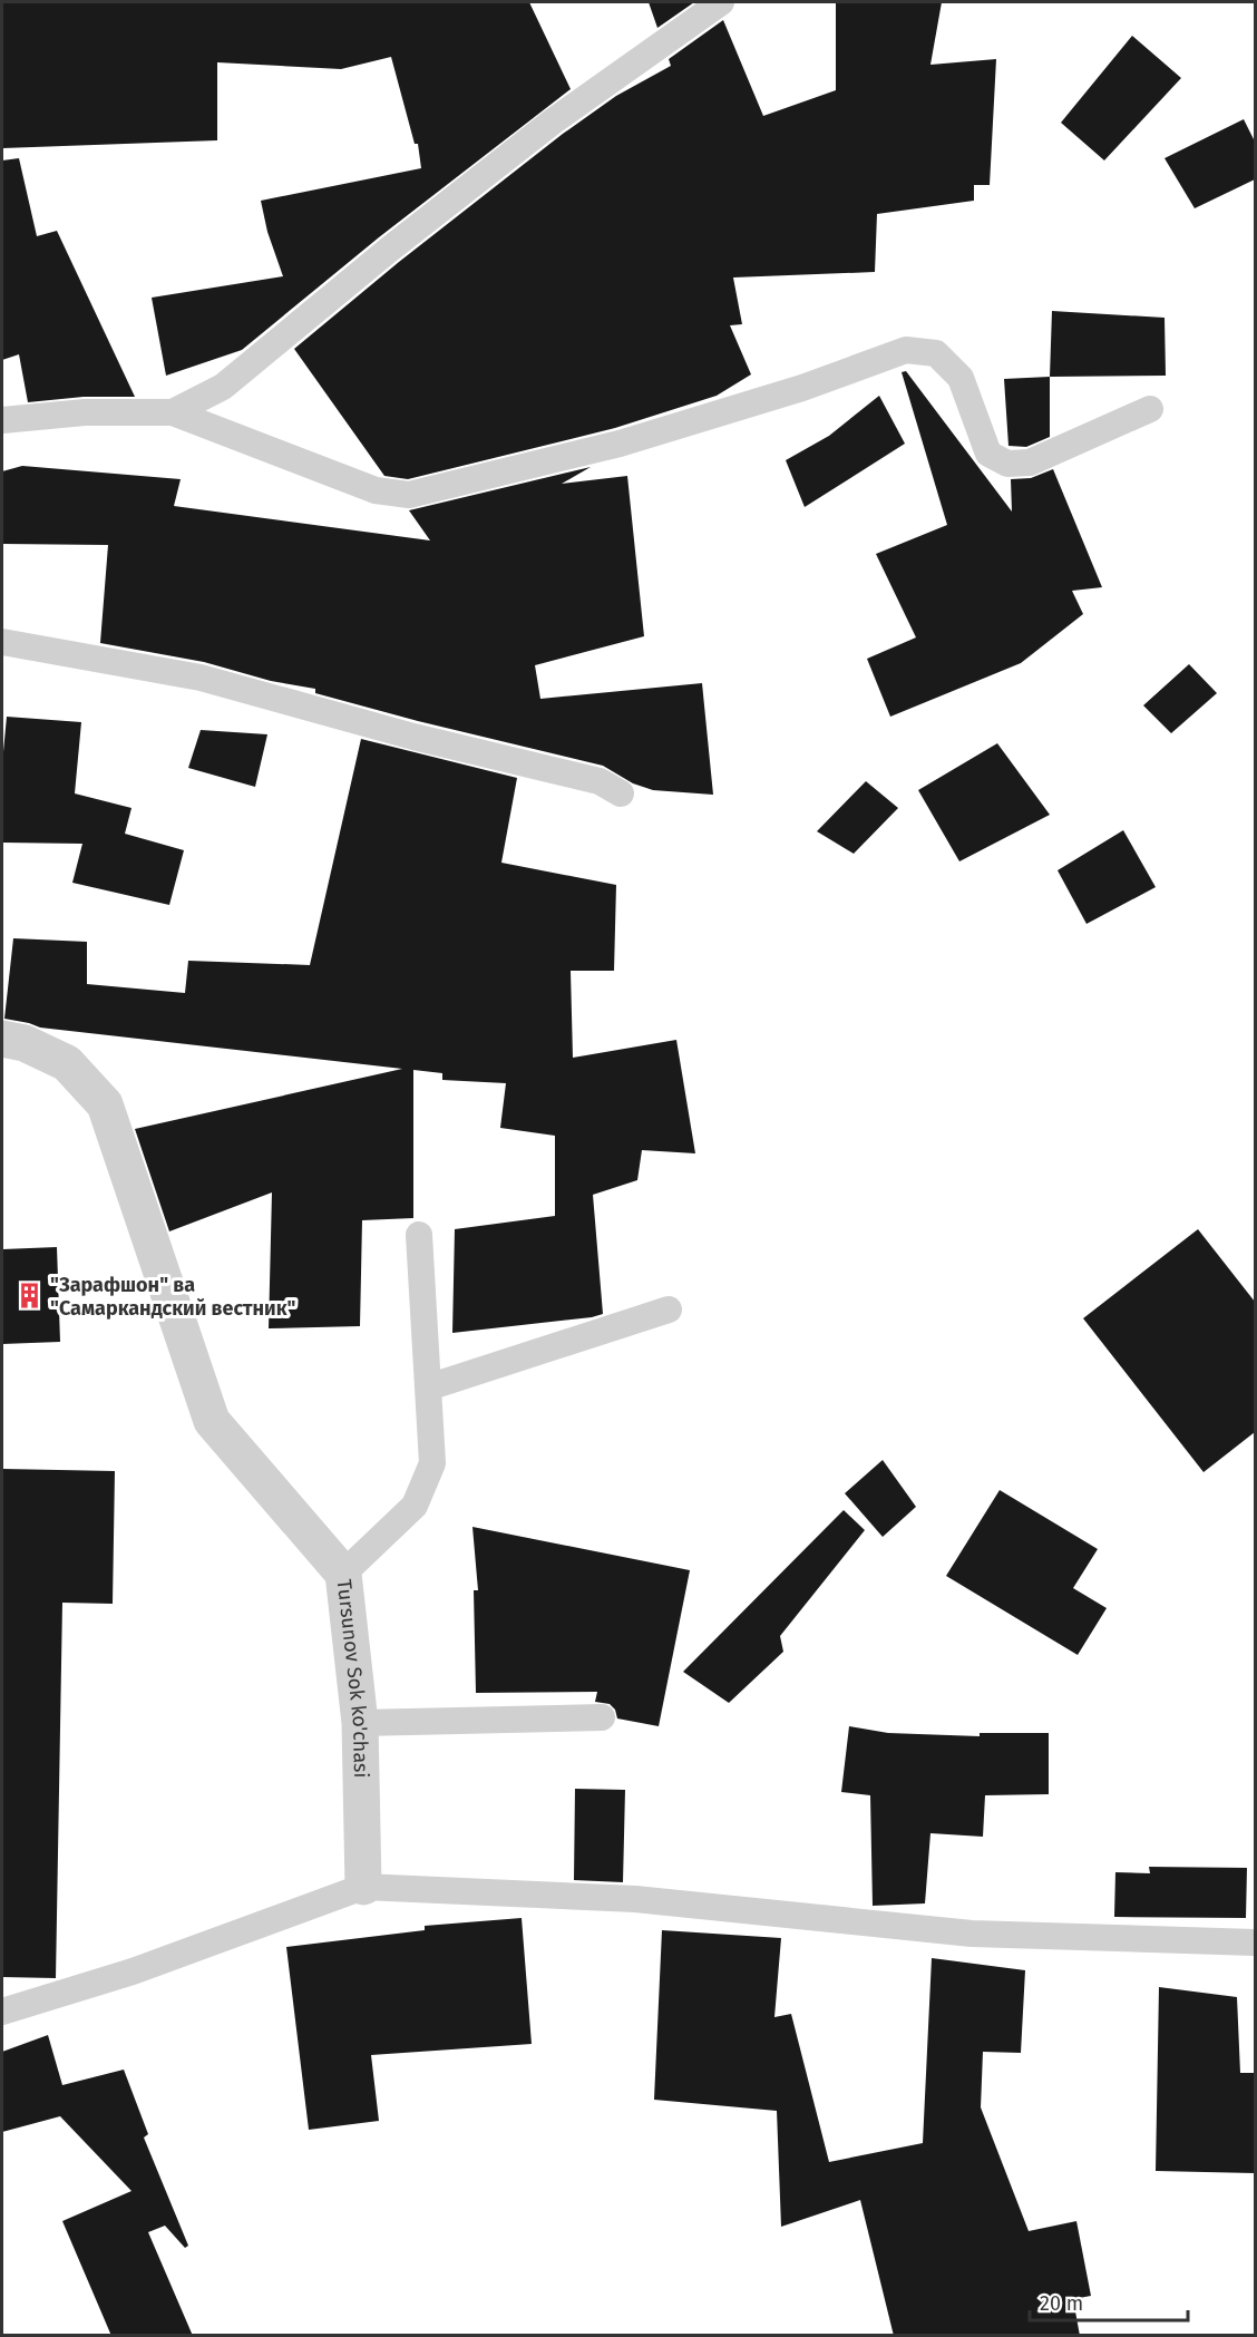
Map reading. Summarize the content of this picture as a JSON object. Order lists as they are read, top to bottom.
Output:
{
  "streets": {
    "street": ["Tursunov Sok ko'chasi"]
  },
  "places": {
    "building": ["\"Зарафшон\" ва \"Самаркандский вестник\""]
  },
  "scale_bar": "20 m"
}
